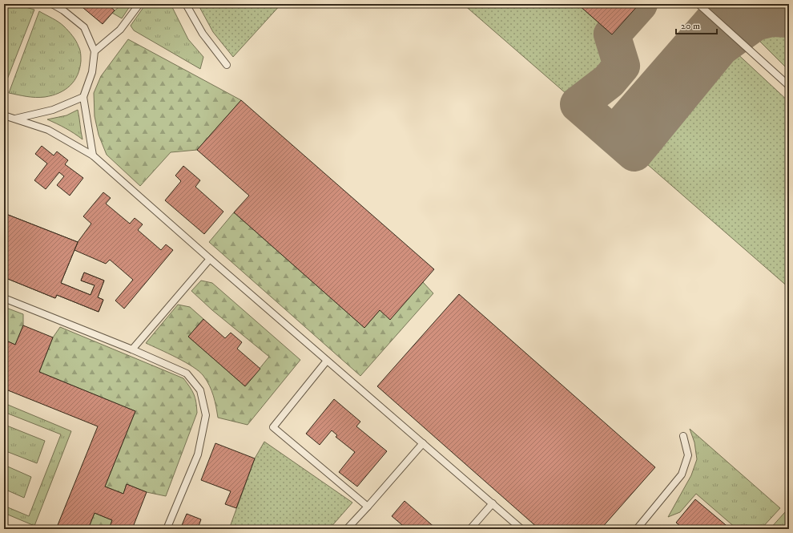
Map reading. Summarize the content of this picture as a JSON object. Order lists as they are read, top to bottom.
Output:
{
  "scale_bar": "20 m"
}
